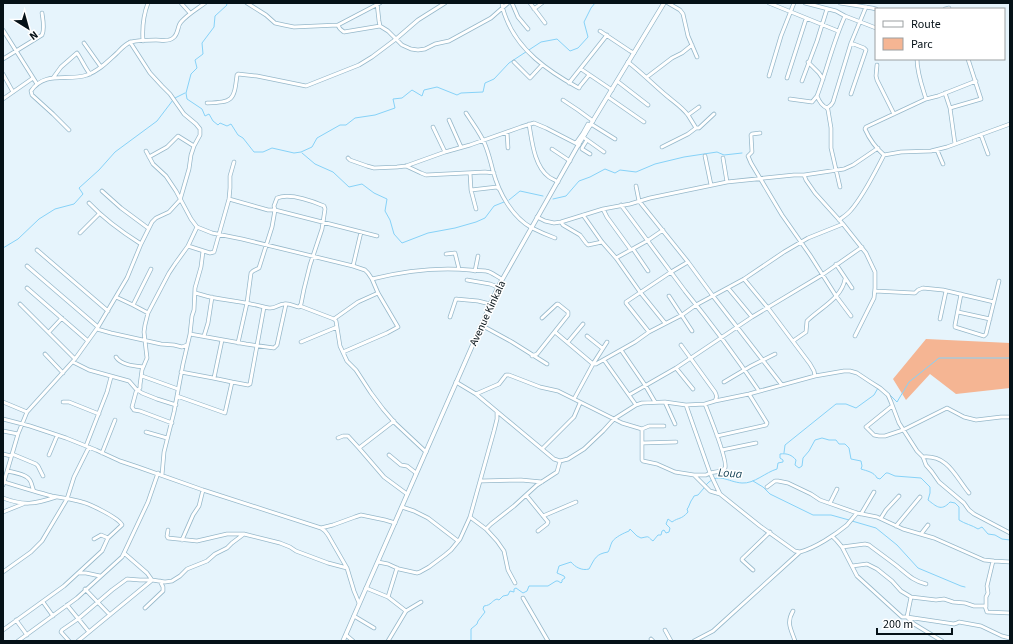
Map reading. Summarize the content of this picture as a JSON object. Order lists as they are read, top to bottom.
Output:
{
  "streets": {
    "main road": ["Avenue Kinkala"]
  },
  "water": ["Loua"],
  "legend": ["Route", "Parc"],
  "scale_bar": "200 m",
  "north": "bottom right"
}
